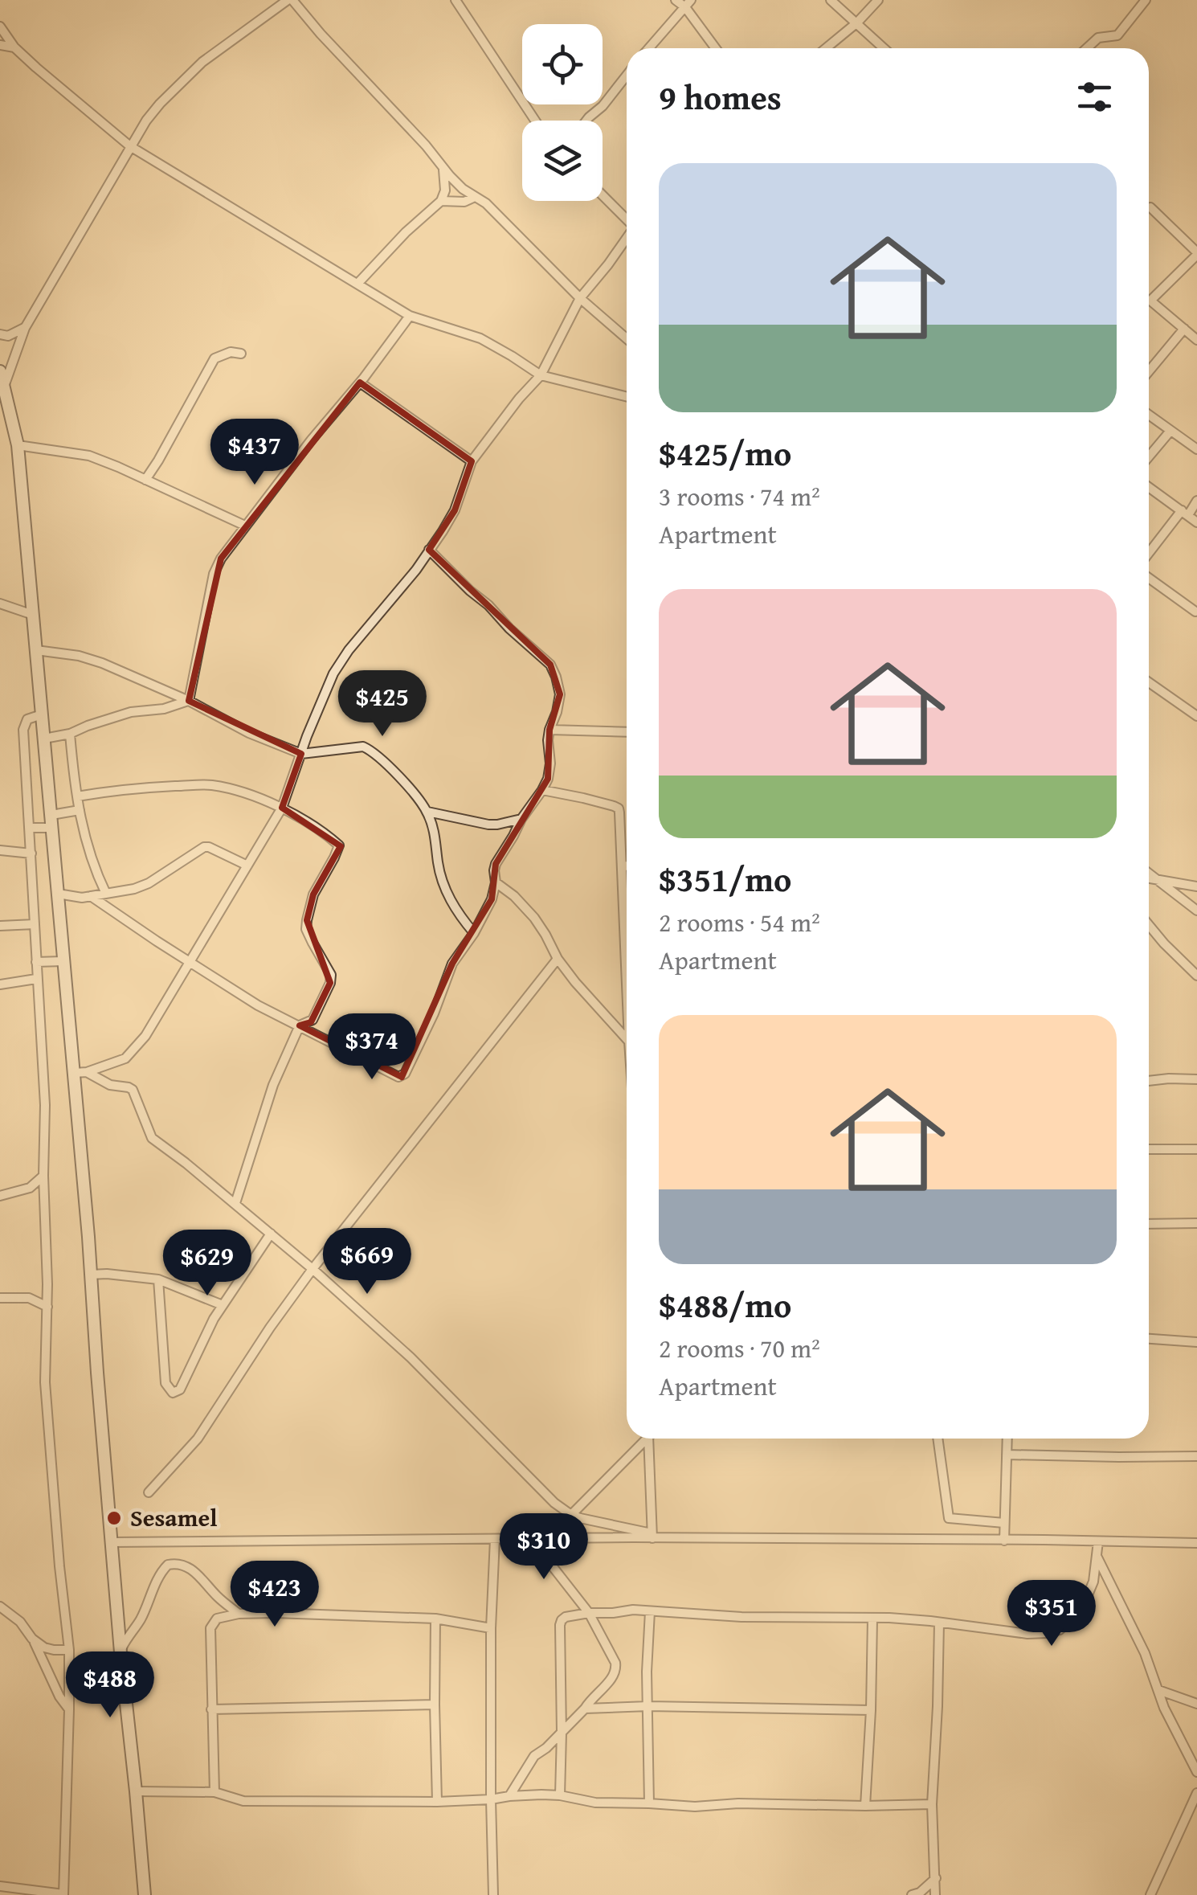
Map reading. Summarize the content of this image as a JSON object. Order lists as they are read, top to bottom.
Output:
{
  "places": ["Sesamel"],
  "page": {
    "heading": "9 homes",
    "list": [
      {
        "name": "$425/mo",
        "note": "3 rooms · 74 m² · Apartment"
      },
      {
        "name": "$351/mo",
        "note": "2 rooms · 54 m² · Apartment"
      },
      {
        "name": "$488/mo",
        "note": "2 rooms · 70 m² · Apartment"
      }
    ],
    "price": [
      "$437",
      "$425",
      "$374",
      "$669",
      "$629",
      "$310",
      "$423",
      "$351",
      "$488"
    ]
  }
}
